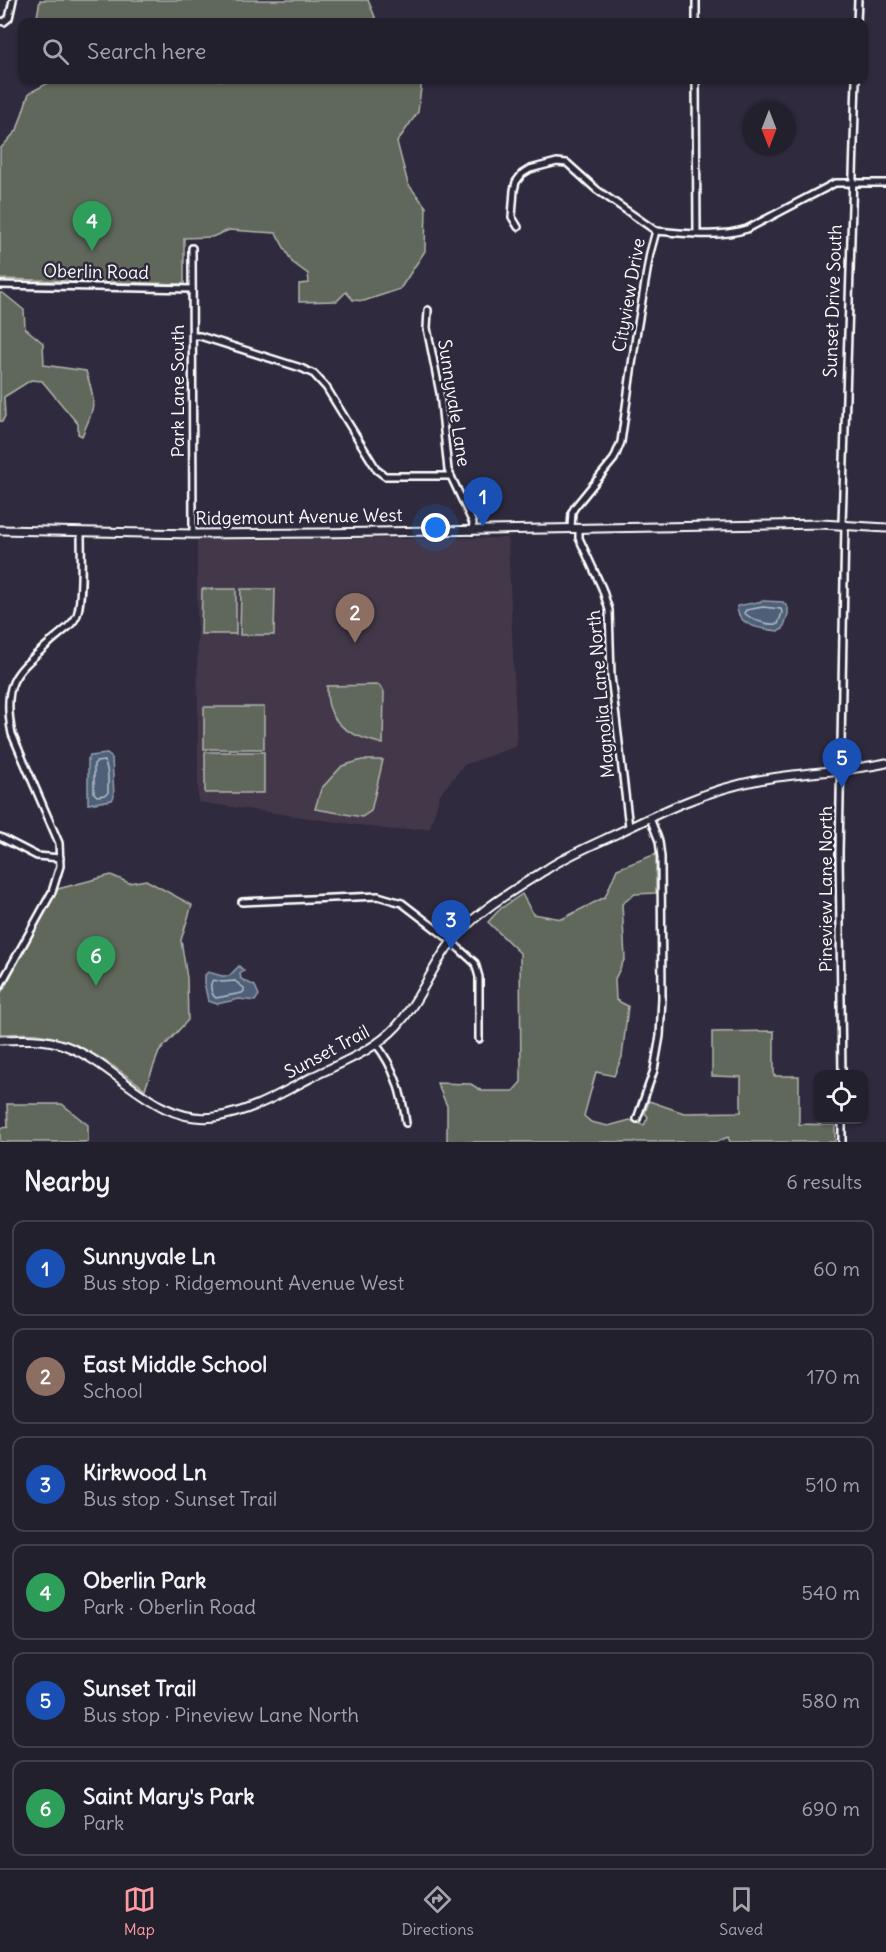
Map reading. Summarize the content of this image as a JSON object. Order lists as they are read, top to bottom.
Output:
{
  "streets": {
    "street": [
      "Oberlin Road",
      "Cityview Drive",
      "Sunset Drive South",
      "Park Lane South",
      "Sunnyvale Lane",
      "Ridgemount Avenue West",
      "Magnolia Lane North",
      "Pineview Lane North",
      "Sunset Trail"
    ]
  },
  "crossings": [
    ["Oberlin Road", "Park Lane South"],
    ["Cityview Drive", "Ridgemount Avenue West"],
    ["Cityview Drive", "Magnolia Lane North"],
    ["Sunset Drive South", "Ridgemount Avenue West"],
    ["Sunset Drive South", "Pineview Lane North"],
    ["Park Lane South", "Ridgemount Avenue West"],
    ["Sunnyvale Lane", "Ridgemount Avenue West"],
    ["Ridgemount Avenue West", "Magnolia Lane North"],
    ["Ridgemount Avenue West", "Pineview Lane North"],
    ["Magnolia Lane North", "Sunset Trail"],
    ["Pineview Lane North", "Sunset Trail"]
  ],
  "north": "bottom",
  "page": {
    "search": "Search here",
    "pins": [
      "4",
      "1",
      "2",
      "5",
      "3",
      "6"
    ],
    "heading": ["Nearby", "6 results"],
    "list": [
      {
        "mark": "1",
        "name": "Sunnyvale Ln",
        "note": "Bus stop · Ridgemount Avenue West",
        "value": "60 m"
      },
      {
        "mark": "2",
        "name": "East Middle School",
        "note": "School",
        "value": "170 m"
      },
      {
        "mark": "3",
        "name": "Kirkwood Ln",
        "note": "Bus stop · Sunset Trail",
        "value": "510 m"
      },
      {
        "mark": "4",
        "name": "Oberlin Park",
        "note": "Park · Oberlin Road",
        "value": "540 m"
      },
      {
        "mark": "5",
        "name": "Sunset Trail",
        "note": "Bus stop · Pineview Lane North",
        "value": "580 m"
      },
      {
        "mark": "6",
        "name": "Saint Mary's Park",
        "note": "Park",
        "value": "690 m"
      }
    ],
    "nav": ["Map", "Directions", "Saved"]
  }
}
